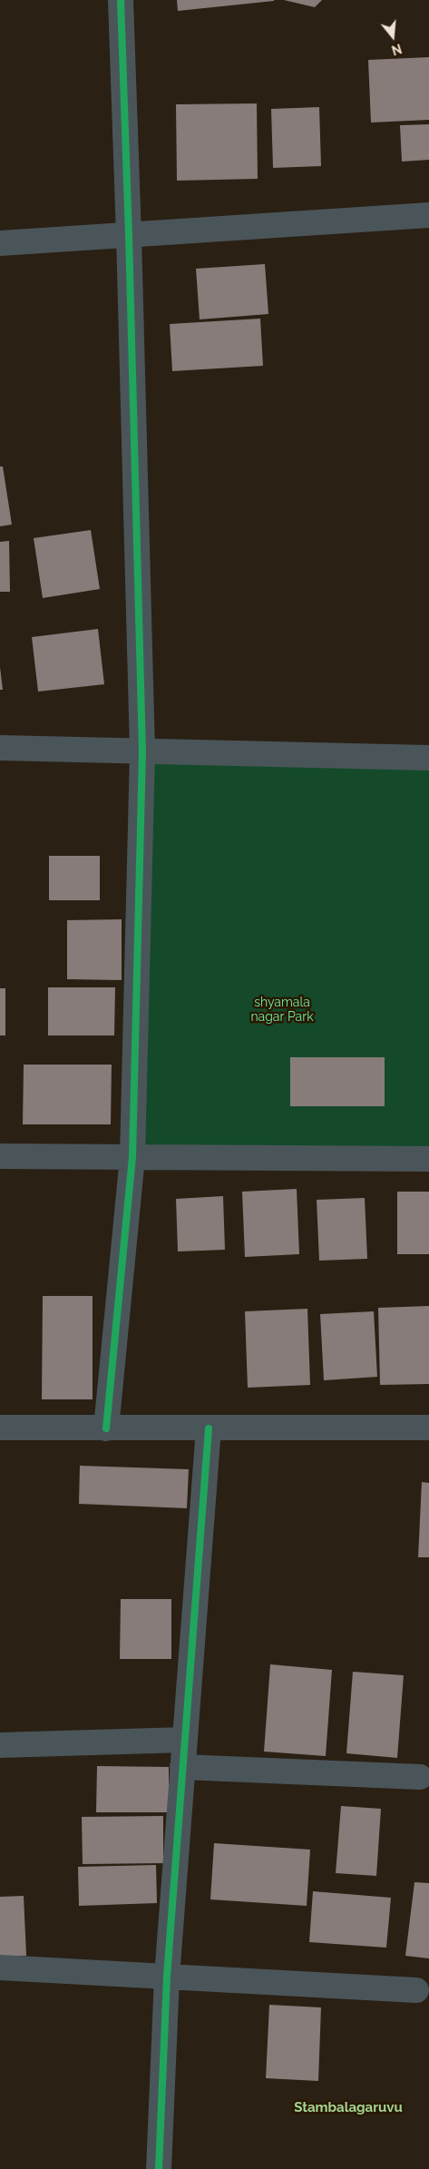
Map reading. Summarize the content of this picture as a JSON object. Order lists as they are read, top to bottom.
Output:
{
  "districts": ["Stambalagaruvu"],
  "parks": ["shyamala nagar Park"],
  "north": "bottom"
}
